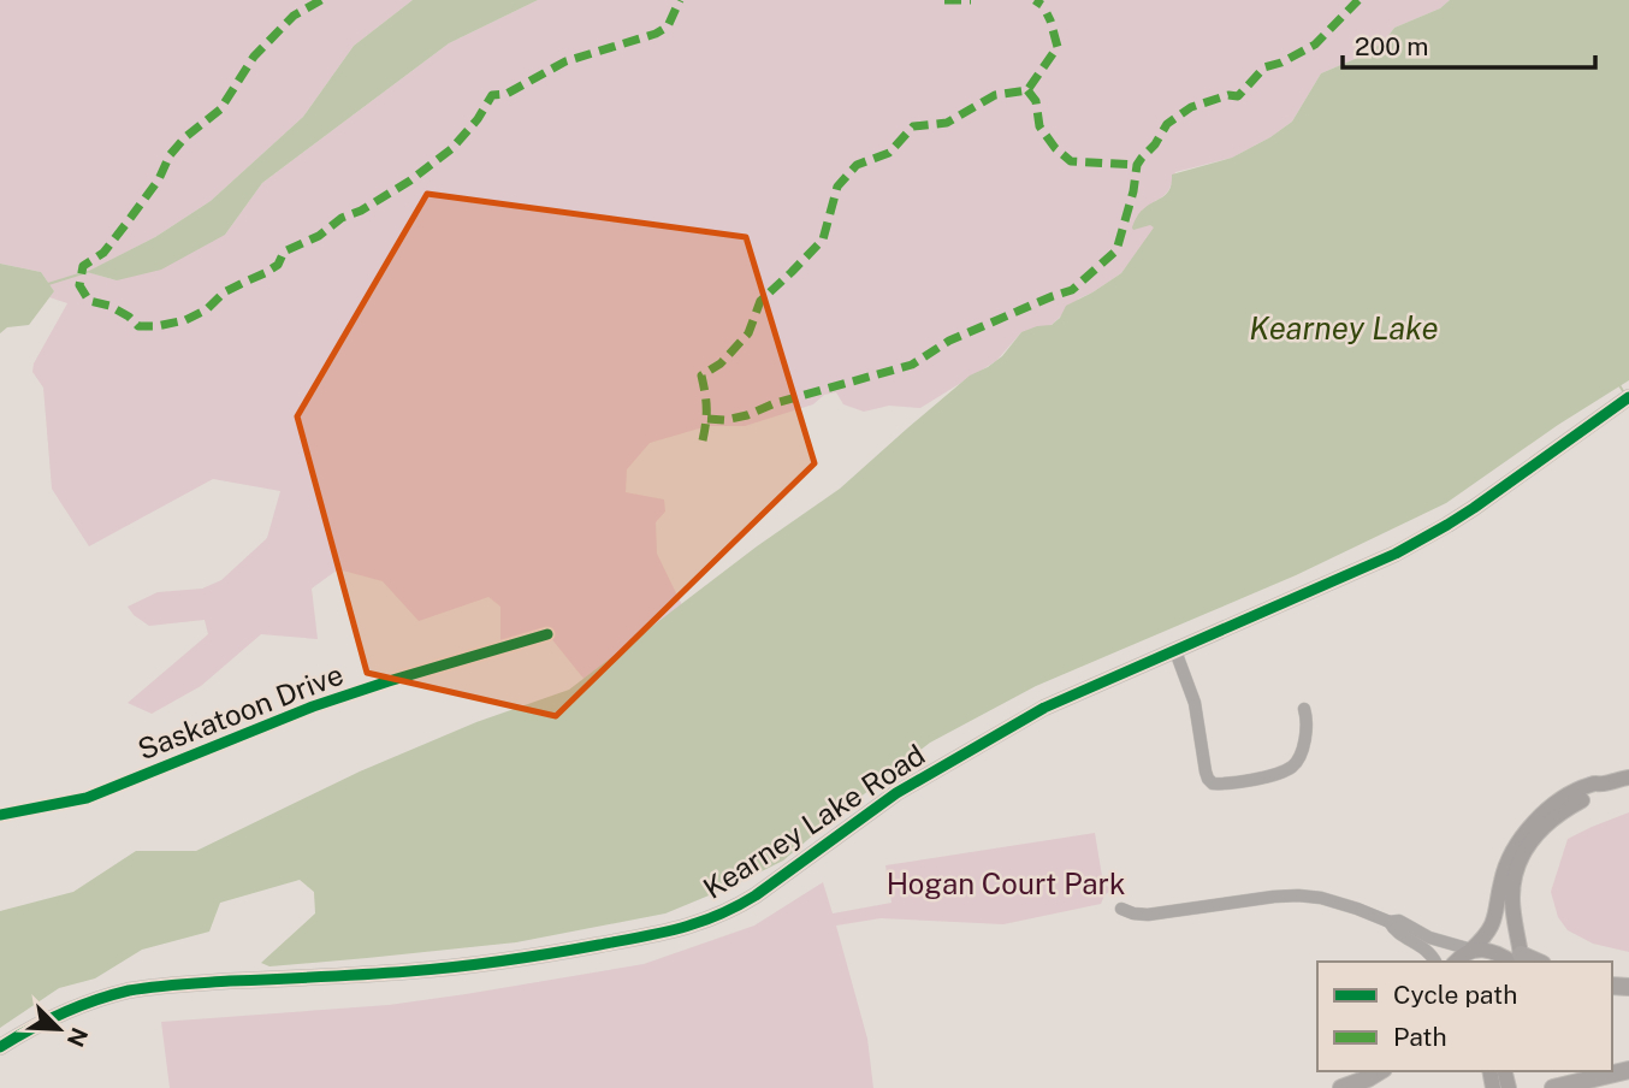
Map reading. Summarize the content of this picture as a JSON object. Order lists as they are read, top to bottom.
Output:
{
  "streets": {
    "main road": ["Kearney Lake Road"],
    "street": ["Saskatoon Drive"]
  },
  "water": ["Kearney Lake"],
  "parks": ["Hogan Court Park"],
  "legend": ["Cycle path", "Path"],
  "scale_bar": "200 m",
  "north": "bottom right"
}
